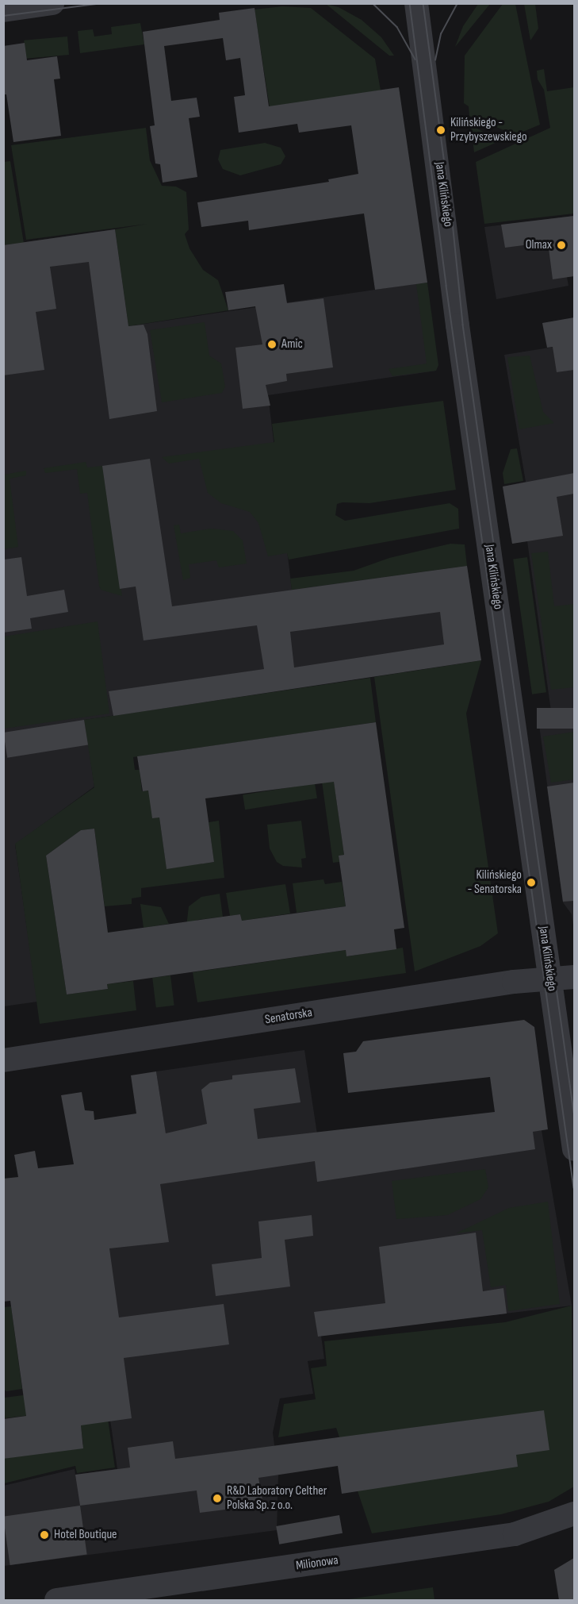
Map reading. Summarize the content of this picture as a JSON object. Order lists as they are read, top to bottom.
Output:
{
  "streets": {
    "street": ["Jana Kilińskiego", "Senatorska", "Milionowa"]
  },
  "crossings": [
    ["Jana Kilińskiego", "Senatorska"]
  ],
  "places": [
    "Kilińskiego - Przybyszewskiego",
    "Olmax",
    "Amic",
    "Kilińskiego - Senatorska",
    "R&D Laboratory Celther Polska Sp. z o.o.",
    "Hotel Boutique"
  ]
}
